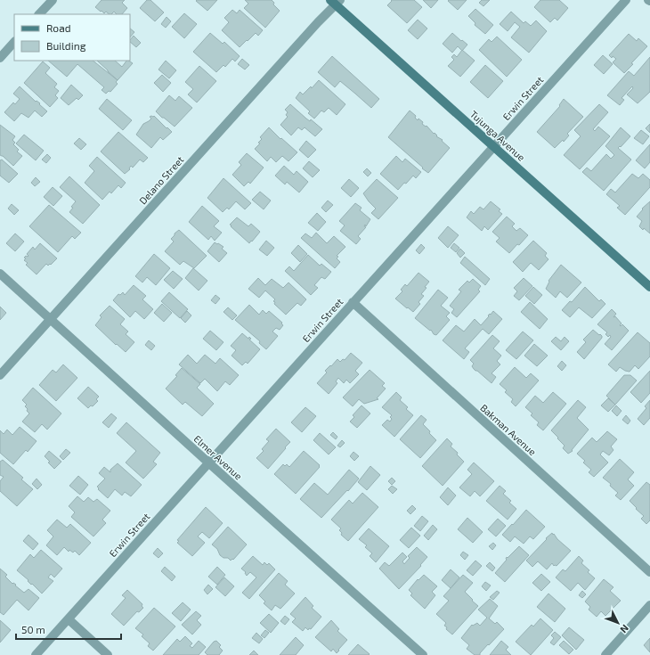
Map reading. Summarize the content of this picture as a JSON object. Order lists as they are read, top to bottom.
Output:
{
  "streets": {
    "street": [
      "Erwin Street",
      "Tujunga Avenue",
      "Delano Street",
      "Bakman Avenue",
      "Elmer Avenue"
    ]
  },
  "crossings": [
    ["Erwin Street", "Tujunga Avenue"],
    ["Erwin Street", "Bakman Avenue"],
    ["Erwin Street", "Elmer Avenue"],
    ["Tujunga Avenue", "Delano Street"],
    ["Delano Street", "Elmer Avenue"]
  ],
  "legend": ["Road", "Building"],
  "scale_bar": "50 m",
  "north": "bottom right"
}
